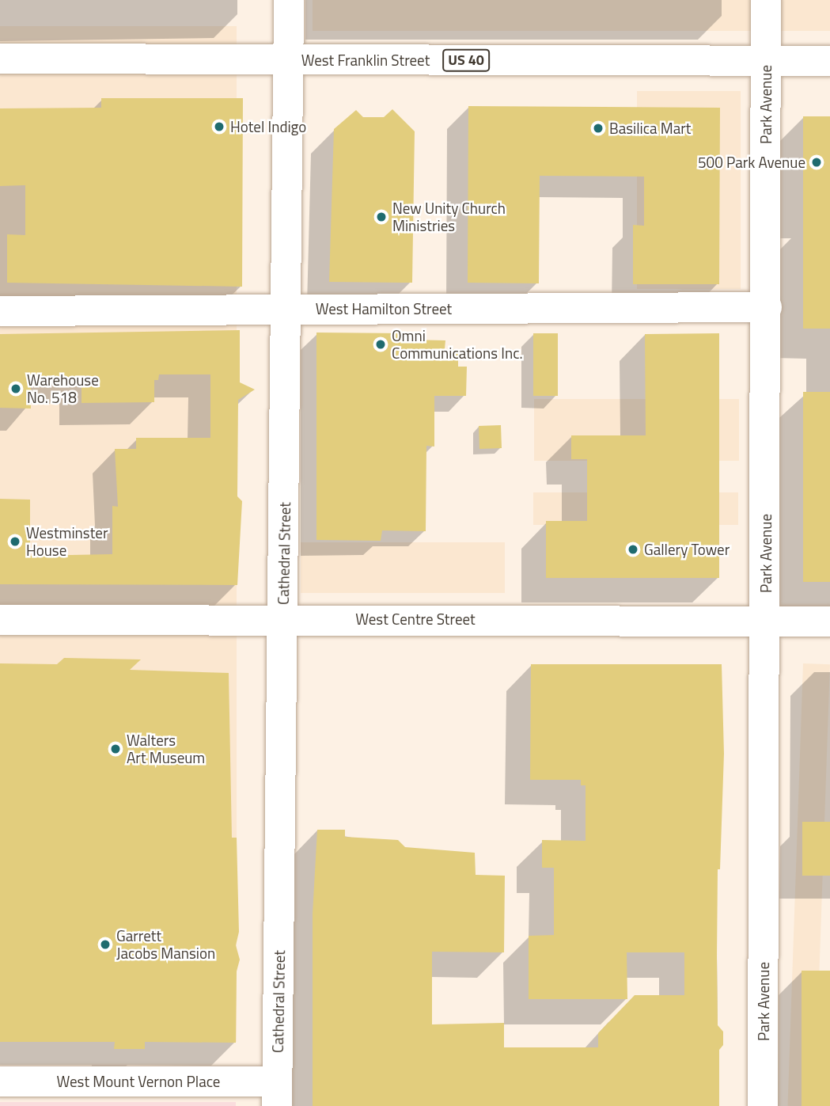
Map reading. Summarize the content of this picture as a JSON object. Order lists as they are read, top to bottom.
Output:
{
  "streets": {
    "main road": [
      "West Franklin Street",
      "US 40",
      "Park Avenue",
      "West Hamilton Street",
      "Cathedral Street",
      "West Centre Street",
      "West Mount Vernon Place"
    ]
  },
  "crossings": [
    ["West Franklin Street", "Park Avenue"],
    ["West Franklin Street", "Cathedral Street"],
    ["Park Avenue", "West Hamilton Street"],
    ["Park Avenue", "West Centre Street"],
    ["West Hamilton Street", "Cathedral Street"],
    ["Cathedral Street", "West Centre Street"],
    ["Cathedral Street", "West Mount Vernon Place"]
  ],
  "places": [
    "Hotel Indigo",
    "Basilica Mart",
    "500 Park Avenue",
    "New Unity Church Ministries",
    "Omni Communications Inc.",
    "Warehouse No. 518",
    "Westminster House",
    "Gallery Tower",
    "Walters Art Museum",
    "Garrett Jacobs Mansion"
  ]
}
